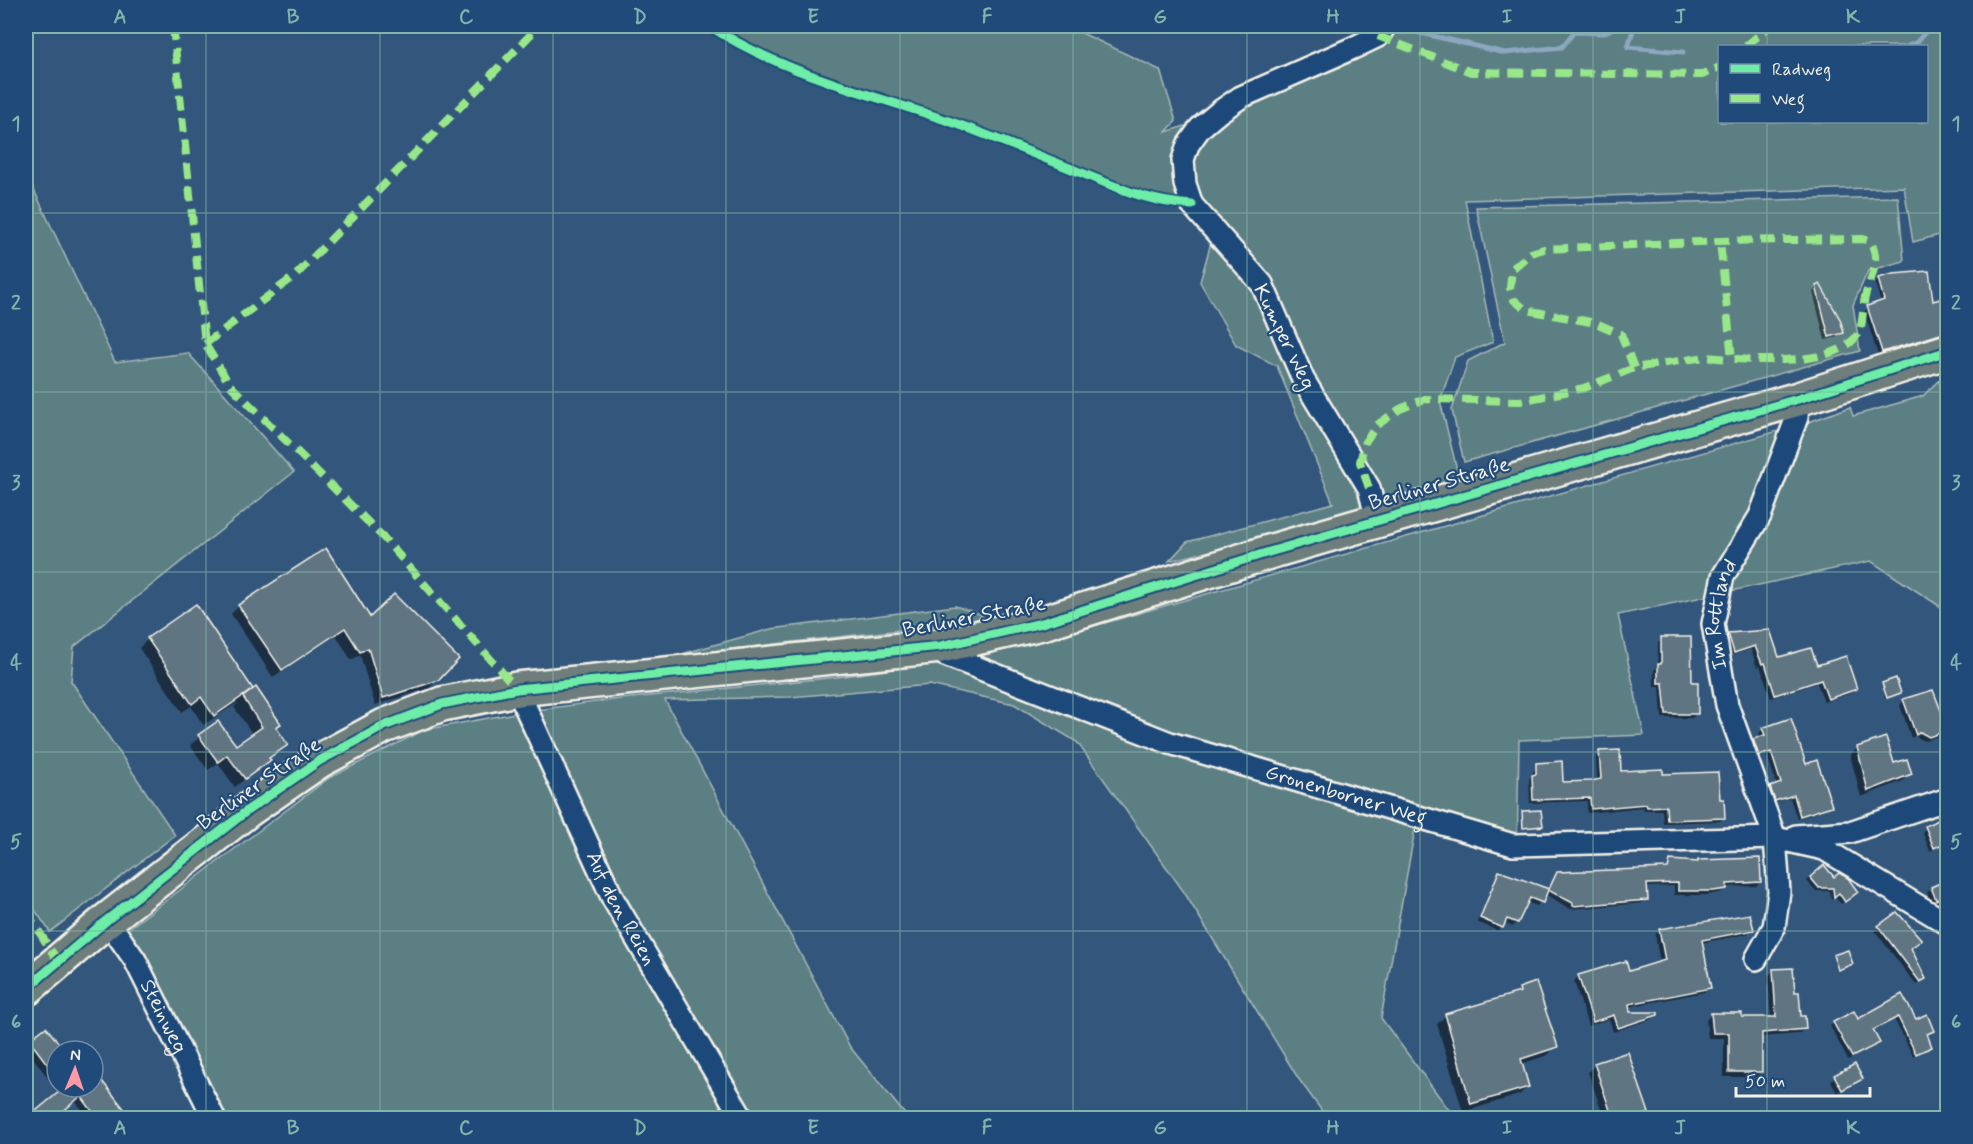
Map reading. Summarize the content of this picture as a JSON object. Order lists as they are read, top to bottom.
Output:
{
  "streets": {
    "main road": ["Berliner Straße"],
    "street": [
      "Kumper Weg",
      "Im Rottland",
      "Gronenborner Weg",
      "Auf den Reien",
      "Steinweg"
    ]
  },
  "crossings": [
    ["Kumper Weg", "Berliner Straße"],
    ["Berliner Straße", "Im Rottland"],
    ["Berliner Straße", "Gronenborner Weg"],
    ["Berliner Straße", "Auf den Reien"],
    ["Berliner Straße", "Steinweg"],
    ["Im Rottland", "Gronenborner Weg"]
  ],
  "legend": ["Radweg", "Weg"],
  "scale_bar": "50 m",
  "north": "top",
  "grid": {
    "columns": [
      "A",
      "B",
      "C",
      "D",
      "E",
      "F",
      "G",
      "H",
      "I",
      "J",
      "K"
    ],
    "rows": [
      "1",
      "2",
      "3",
      "4",
      "5",
      "6"
    ]
  }
}
